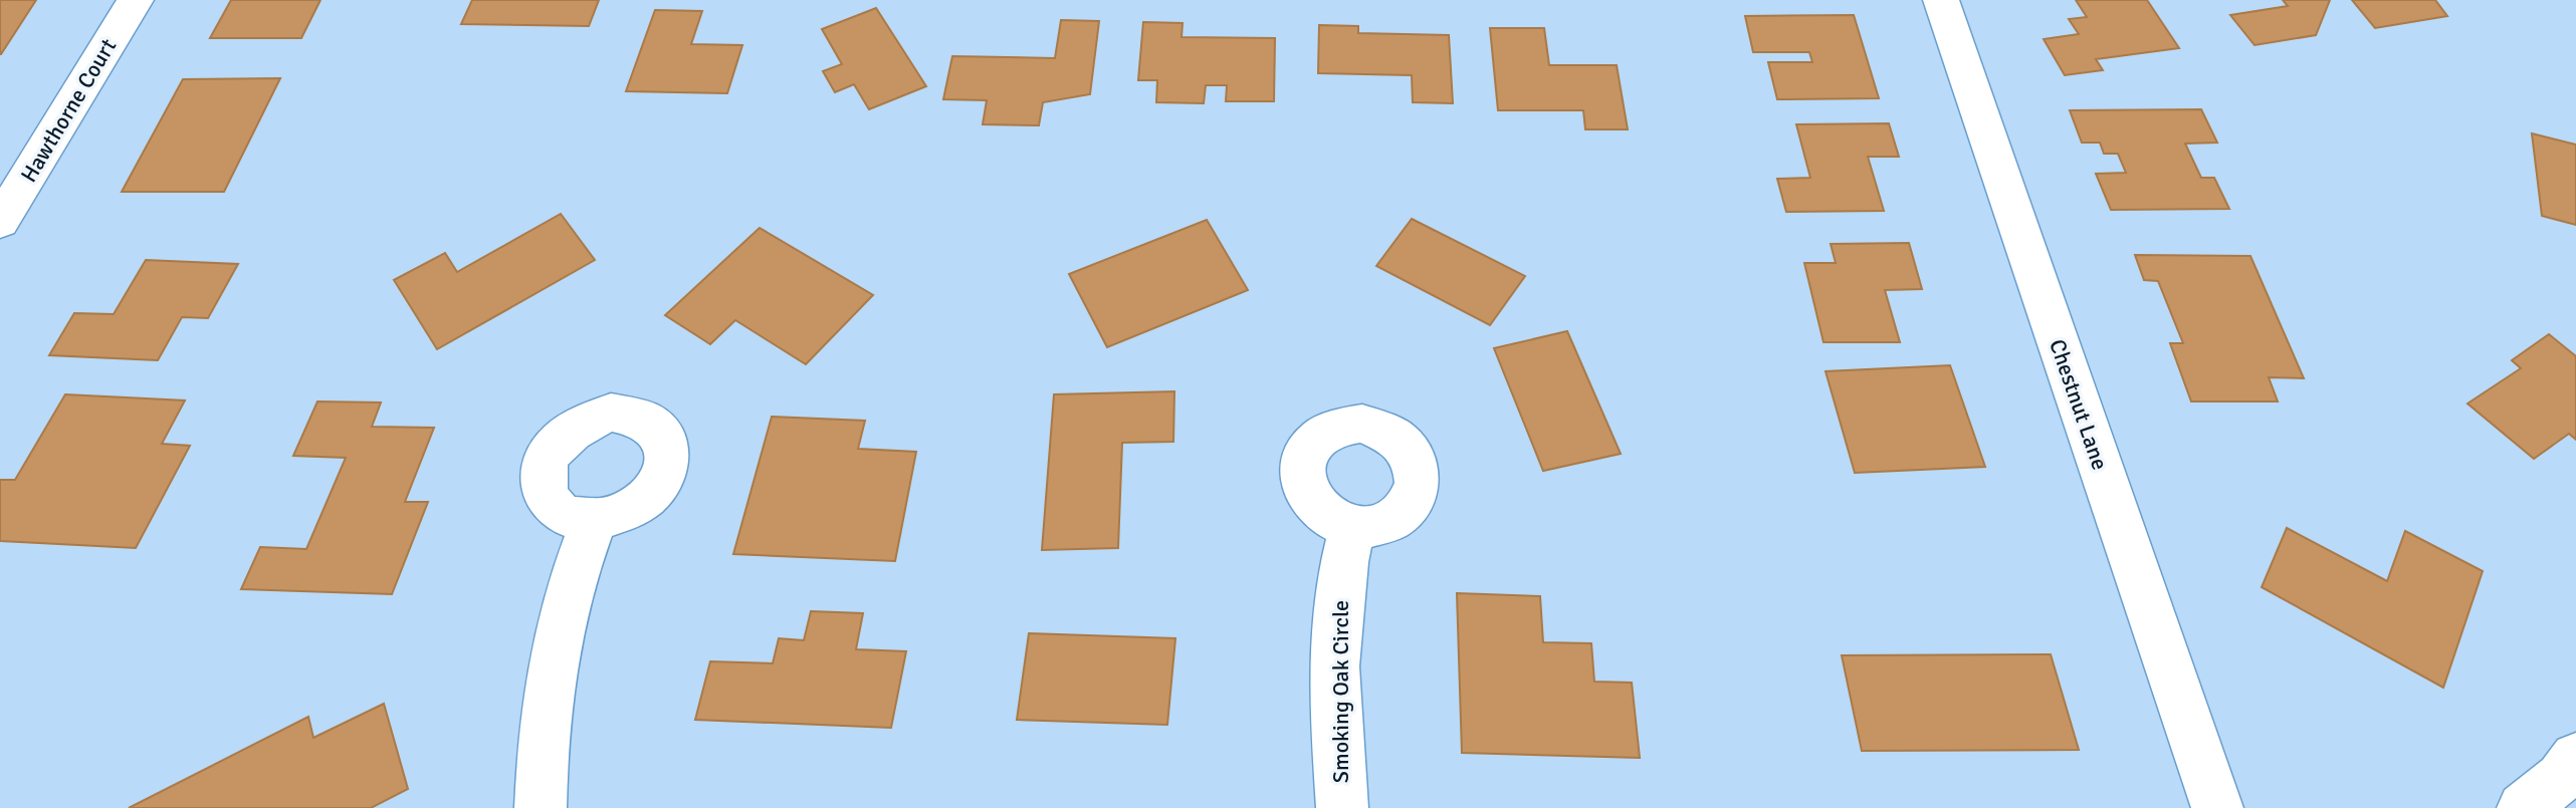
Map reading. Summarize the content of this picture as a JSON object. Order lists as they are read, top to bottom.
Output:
{
  "streets": {
    "street": ["Hawthorne Court", "Chestnut Lane", "Smoking Oak Circle"]
  }
}
